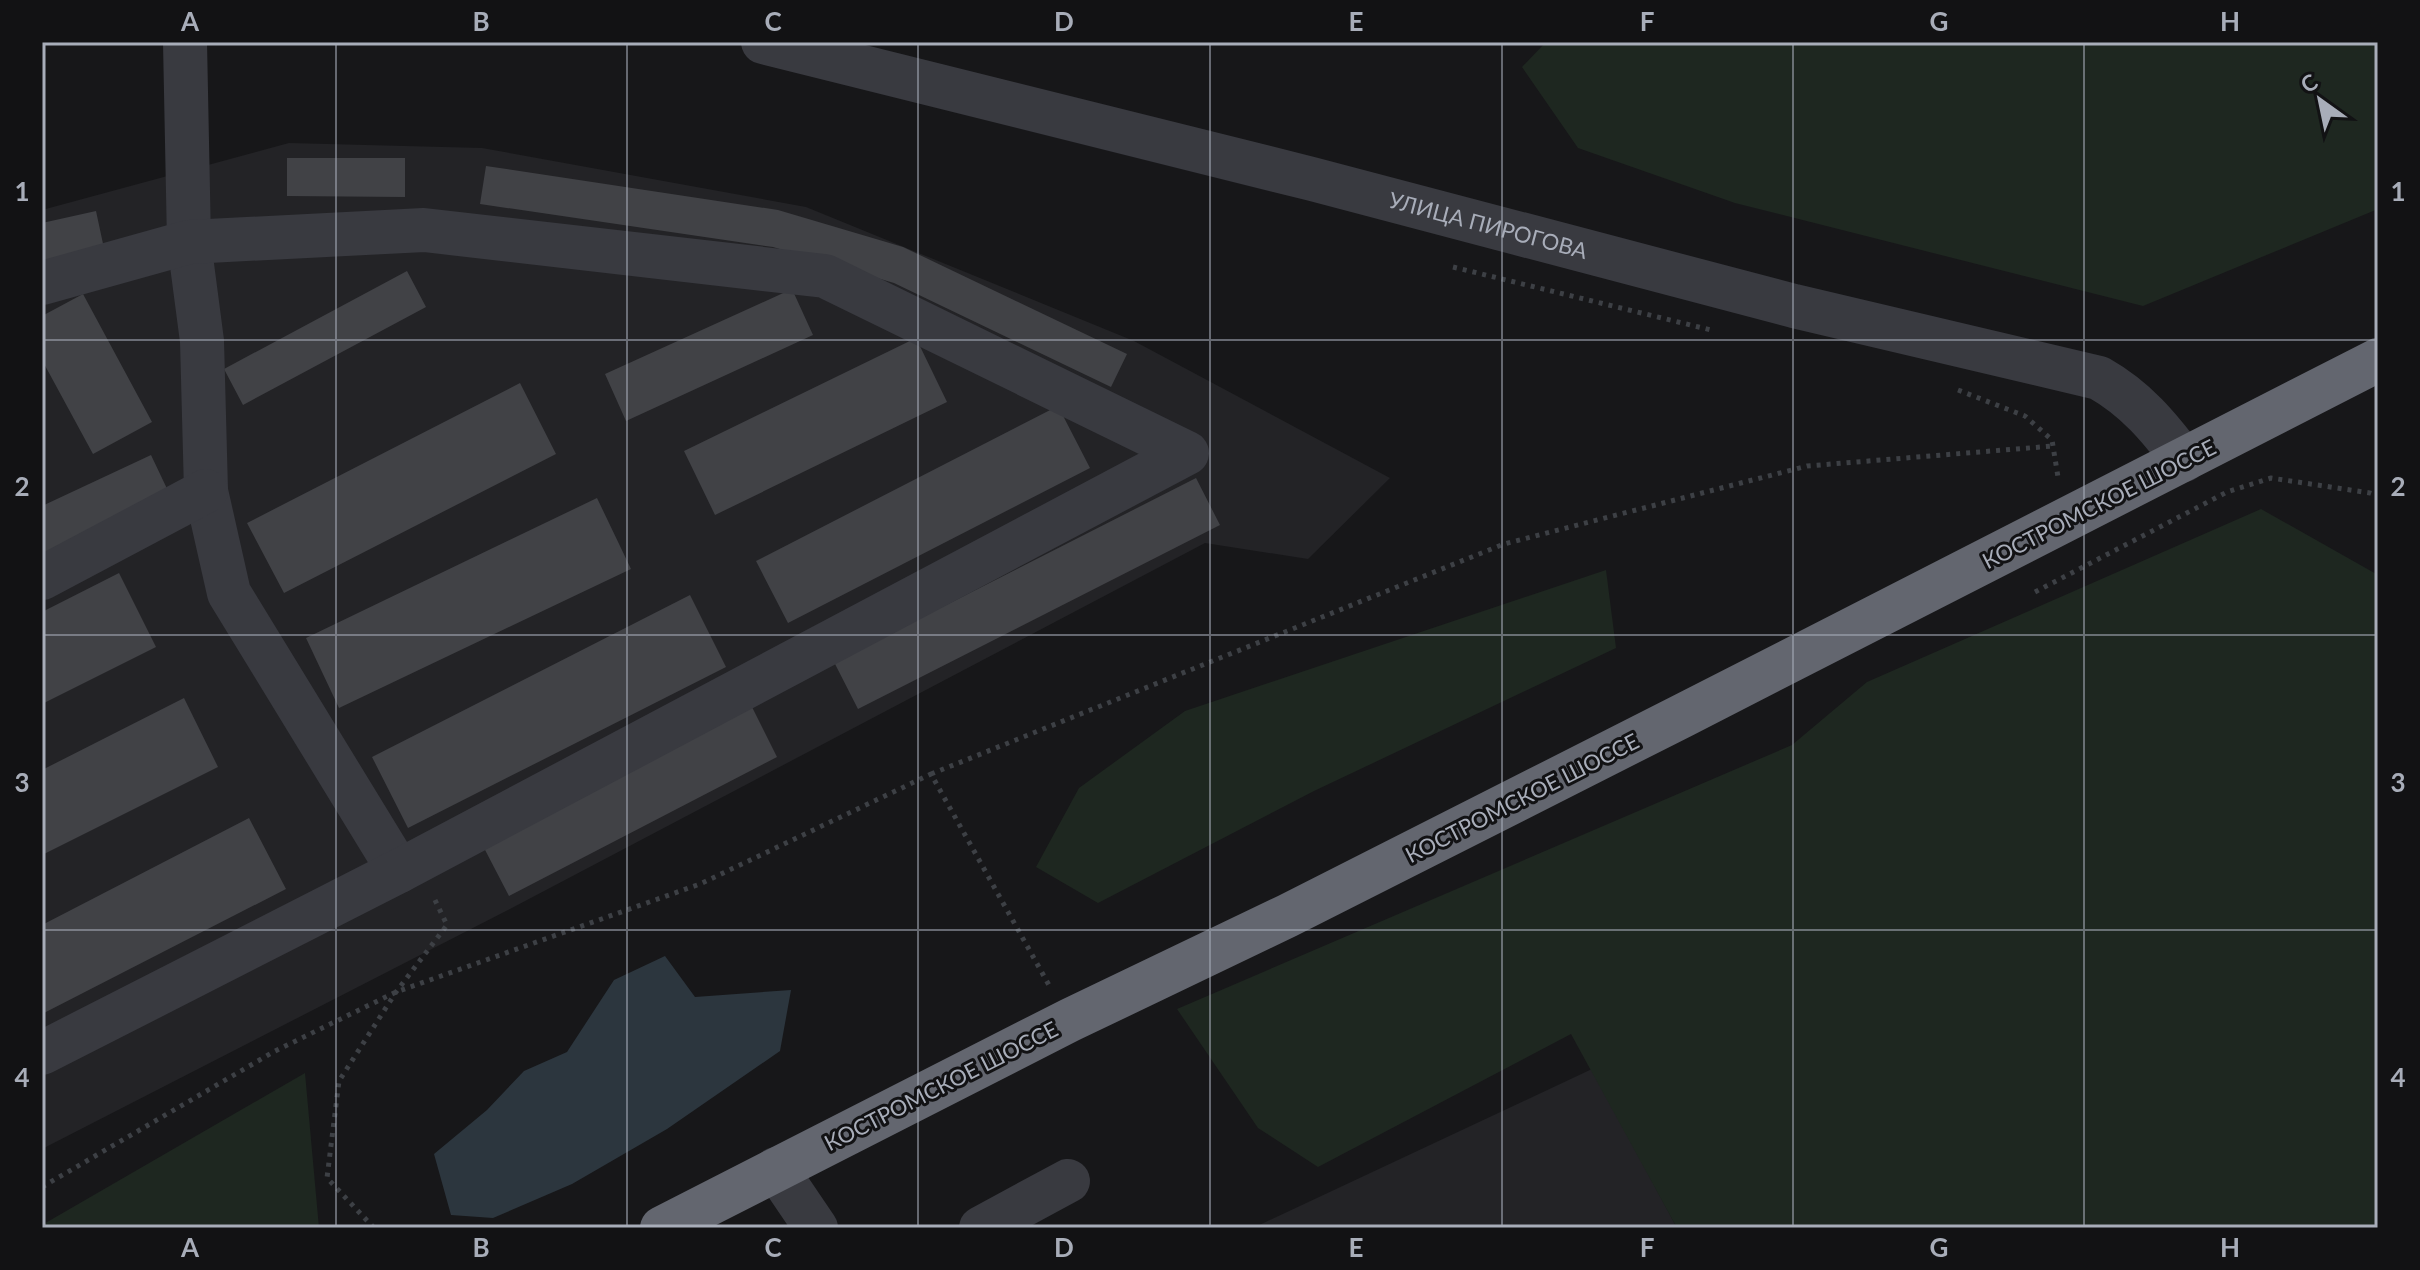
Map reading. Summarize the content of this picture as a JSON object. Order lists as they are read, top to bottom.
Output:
{
  "streets": {
    "highway": ["КОСТРОМСКОЕ ШОССЕ"],
    "street": ["УЛИЦА ПИРОГОВА"]
  },
  "crossings": [
    ["УЛИЦА ПИРОГОВА", "КОСТРОМСКОЕ ШОССЕ"]
  ],
  "north": "top left",
  "grid": {
    "columns": [
      "A",
      "B",
      "C",
      "D",
      "E",
      "F",
      "G",
      "H"
    ],
    "rows": [
      "1",
      "2",
      "3",
      "4"
    ]
  }
}
